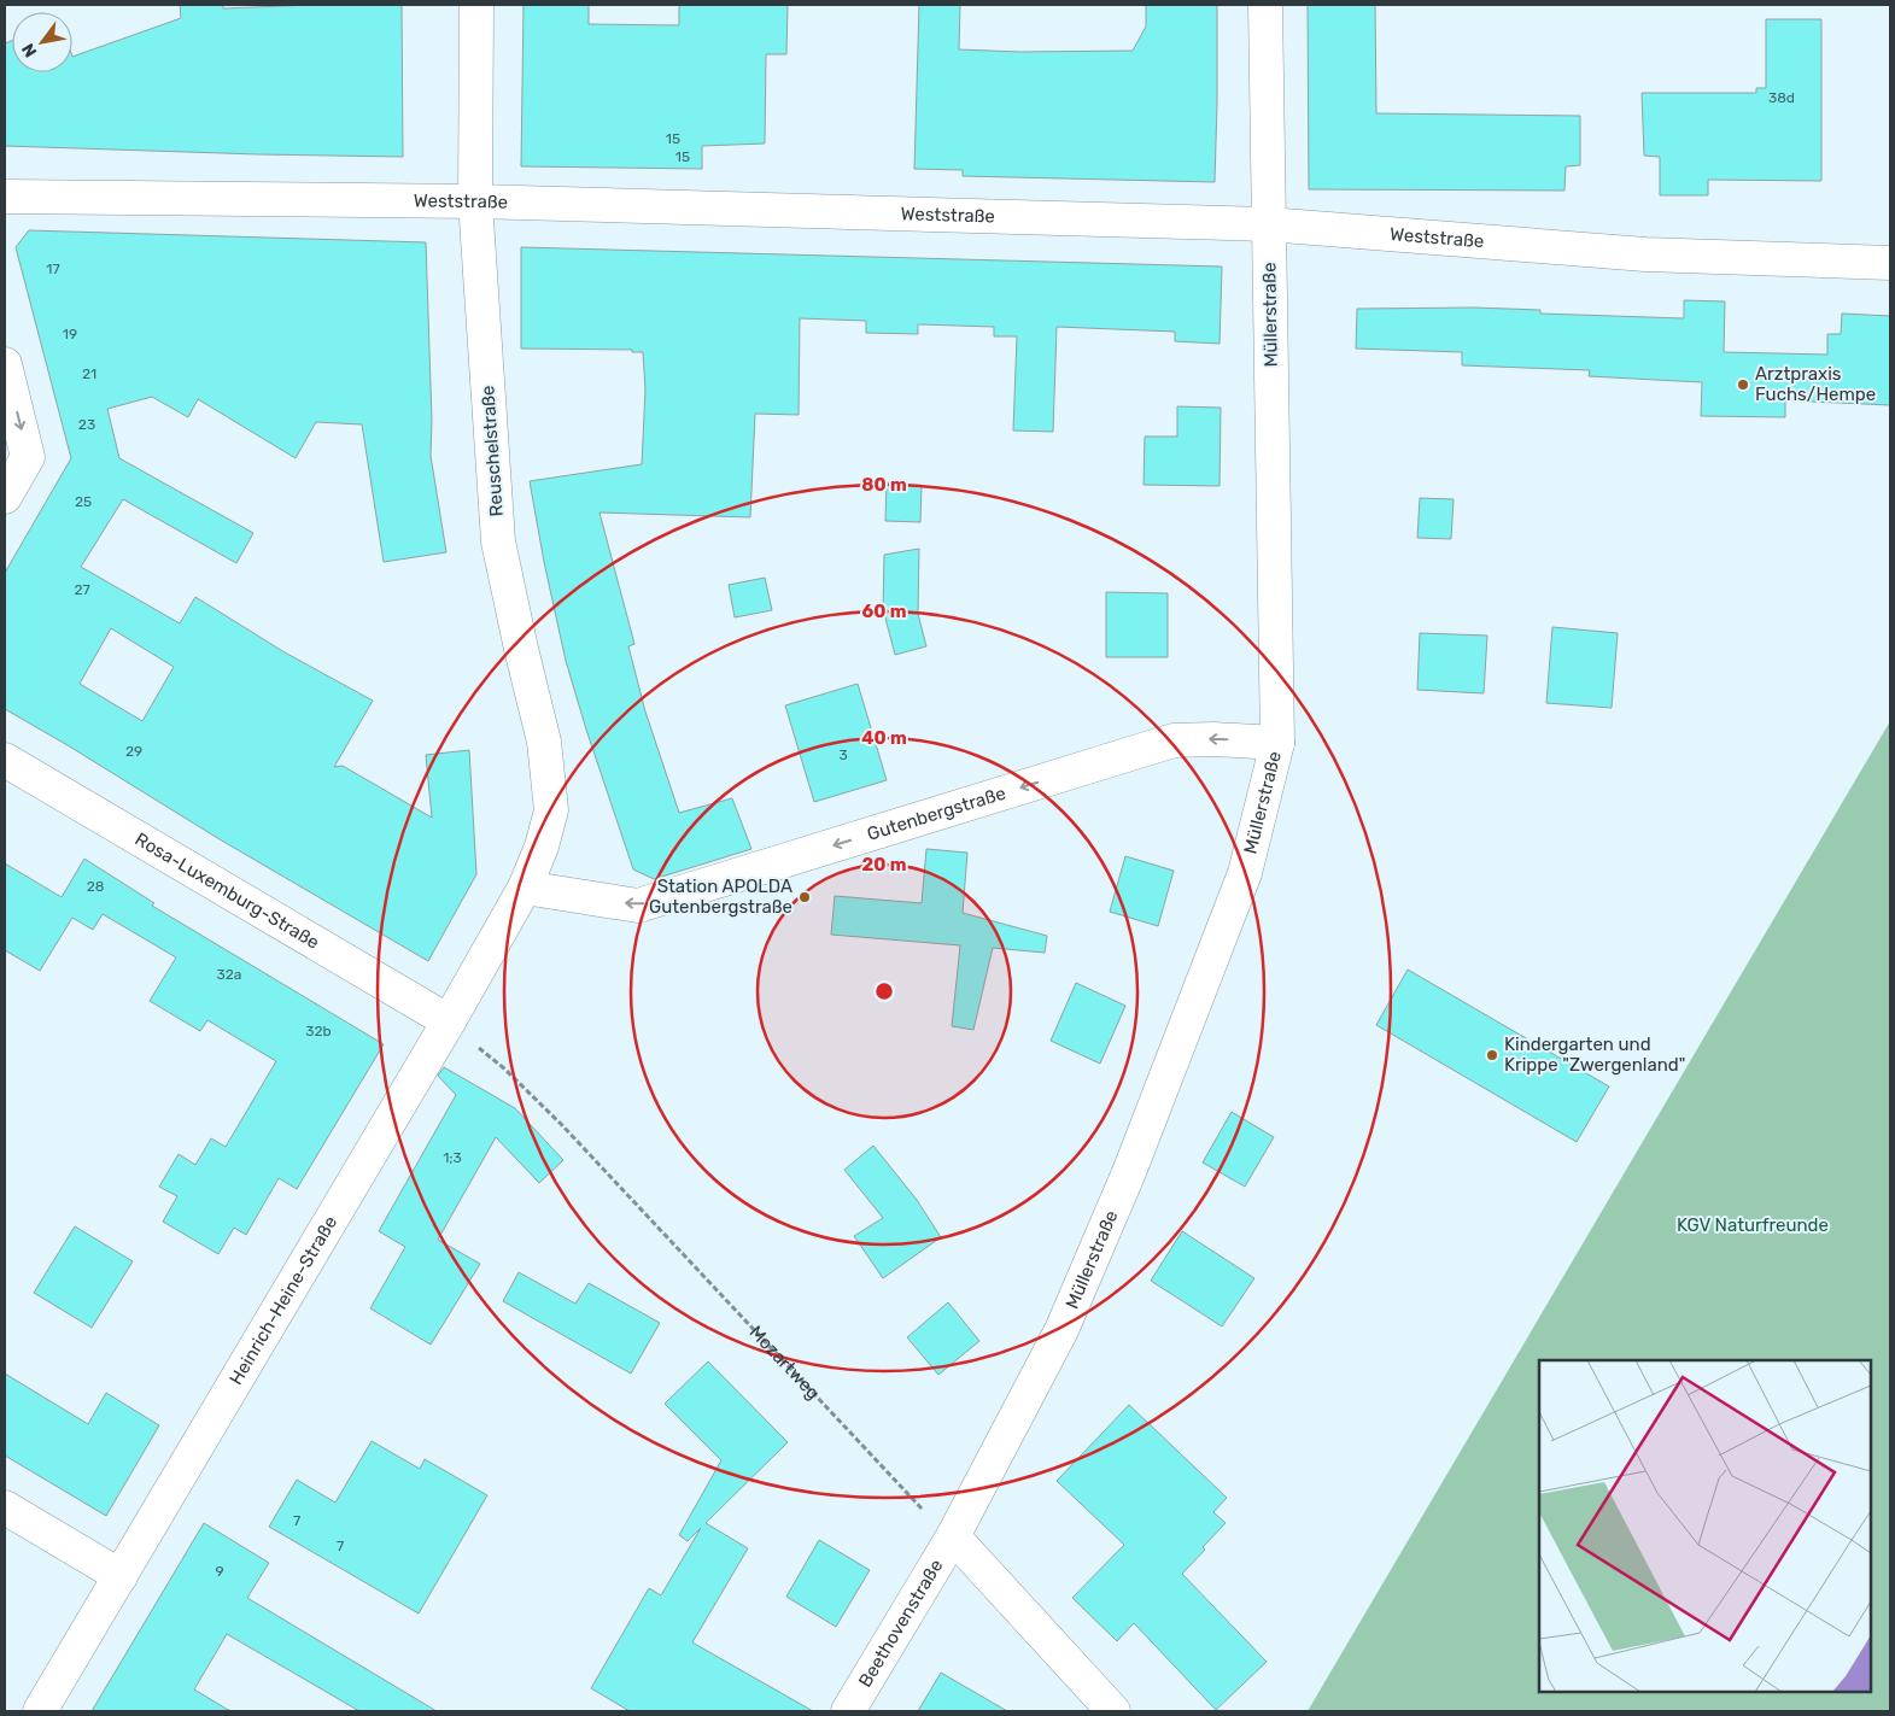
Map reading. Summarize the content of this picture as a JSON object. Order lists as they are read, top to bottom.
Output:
{
  "streets": {
    "street": [
      "Weststraße",
      "Müllerstraße",
      "Reuschelstraße",
      "Gutenbergstraße",
      "Rosa-Luxemburg-Straße",
      "Heinrich-Heine-Straße",
      "Beethovenstraße"
    ],
    "path": ["Mozartweg"]
  },
  "crossings": [
    ["Weststraße", "Müllerstraße"],
    ["Weststraße", "Reuschelstraße"],
    ["Müllerstraße", "Gutenbergstraße"],
    ["Müllerstraße", "Mozartweg"],
    ["Müllerstraße", "Beethovenstraße"],
    ["Reuschelstraße", "Gutenbergstraße"],
    ["Reuschelstraße", "Heinrich-Heine-Straße"],
    ["Gutenbergstraße", "Heinrich-Heine-Straße"],
    ["Rosa-Luxemburg-Straße", "Heinrich-Heine-Straße"],
    ["Rosa-Luxemburg-Straße", "Mozartweg"],
    ["Heinrich-Heine-Straße", "Mozartweg"],
    ["Mozartweg", "Beethovenstraße"]
  ],
  "one_way": ["Gutenbergstraße"],
  "parks": ["KGV Naturfreunde"],
  "places": ["Arztpraxis Fuchs/Hempe", "Station APOLDA Gutenbergstraße", "Kindergarten und Krippe \"Zwergenland\""],
  "house_numbers": [
    "38d",
    "15",
    "15",
    "17",
    "19",
    "21",
    "23",
    "25",
    "27",
    "29",
    "3",
    "28",
    "32a",
    "32b",
    "1;3",
    "7",
    "7",
    "9"
  ],
  "north": "bottom left",
  "rings": [
    "80 m",
    "60 m",
    "40 m",
    "20 m"
  ]
}
